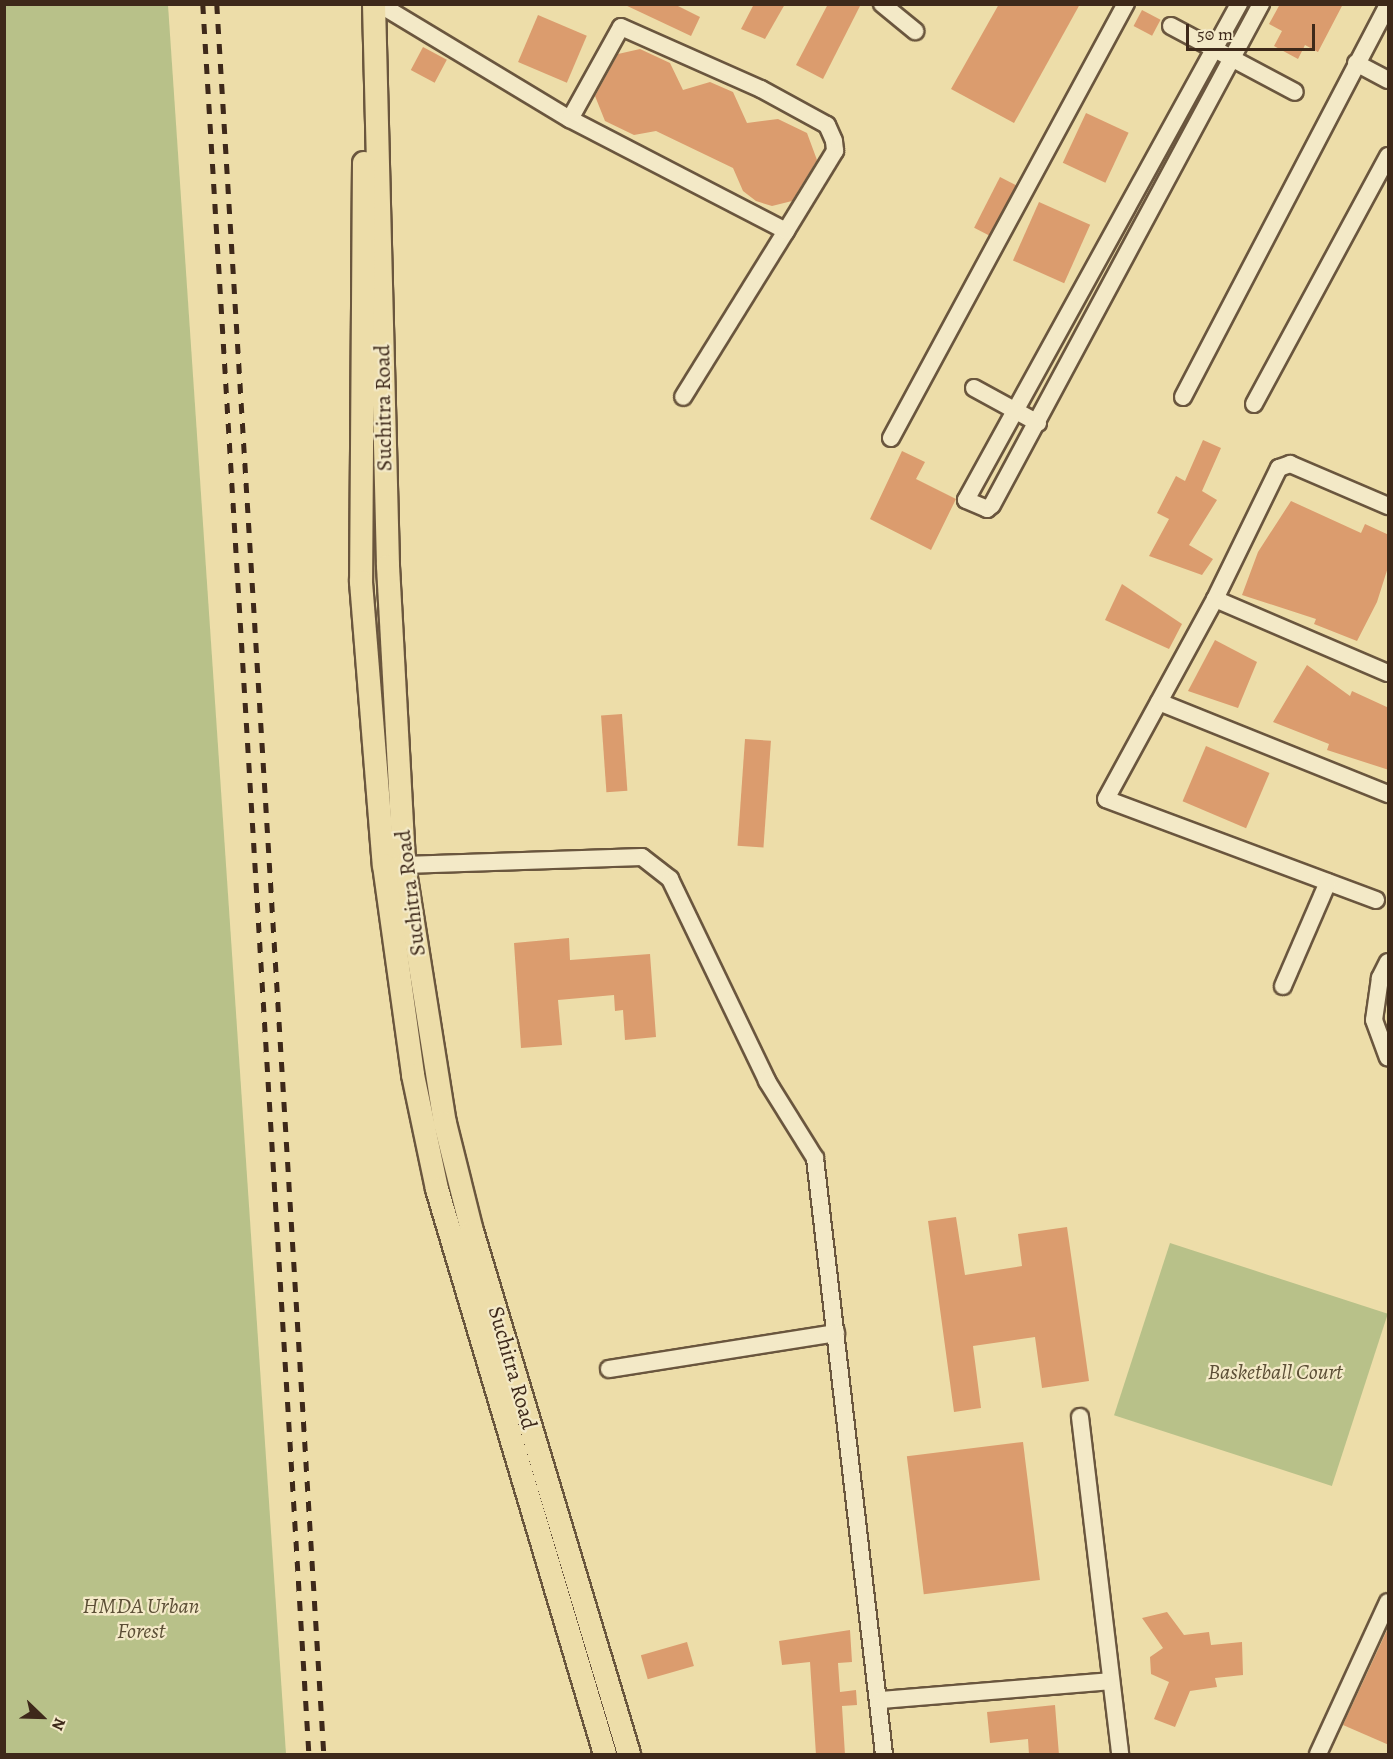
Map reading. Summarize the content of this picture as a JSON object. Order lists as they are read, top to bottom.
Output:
{
  "streets": {
    "main road": ["Suchitra Road"]
  },
  "parks": ["Basketball Court", "HMDA Urban Forest"],
  "scale_bar": "50 m",
  "north": "bottom right"
}
